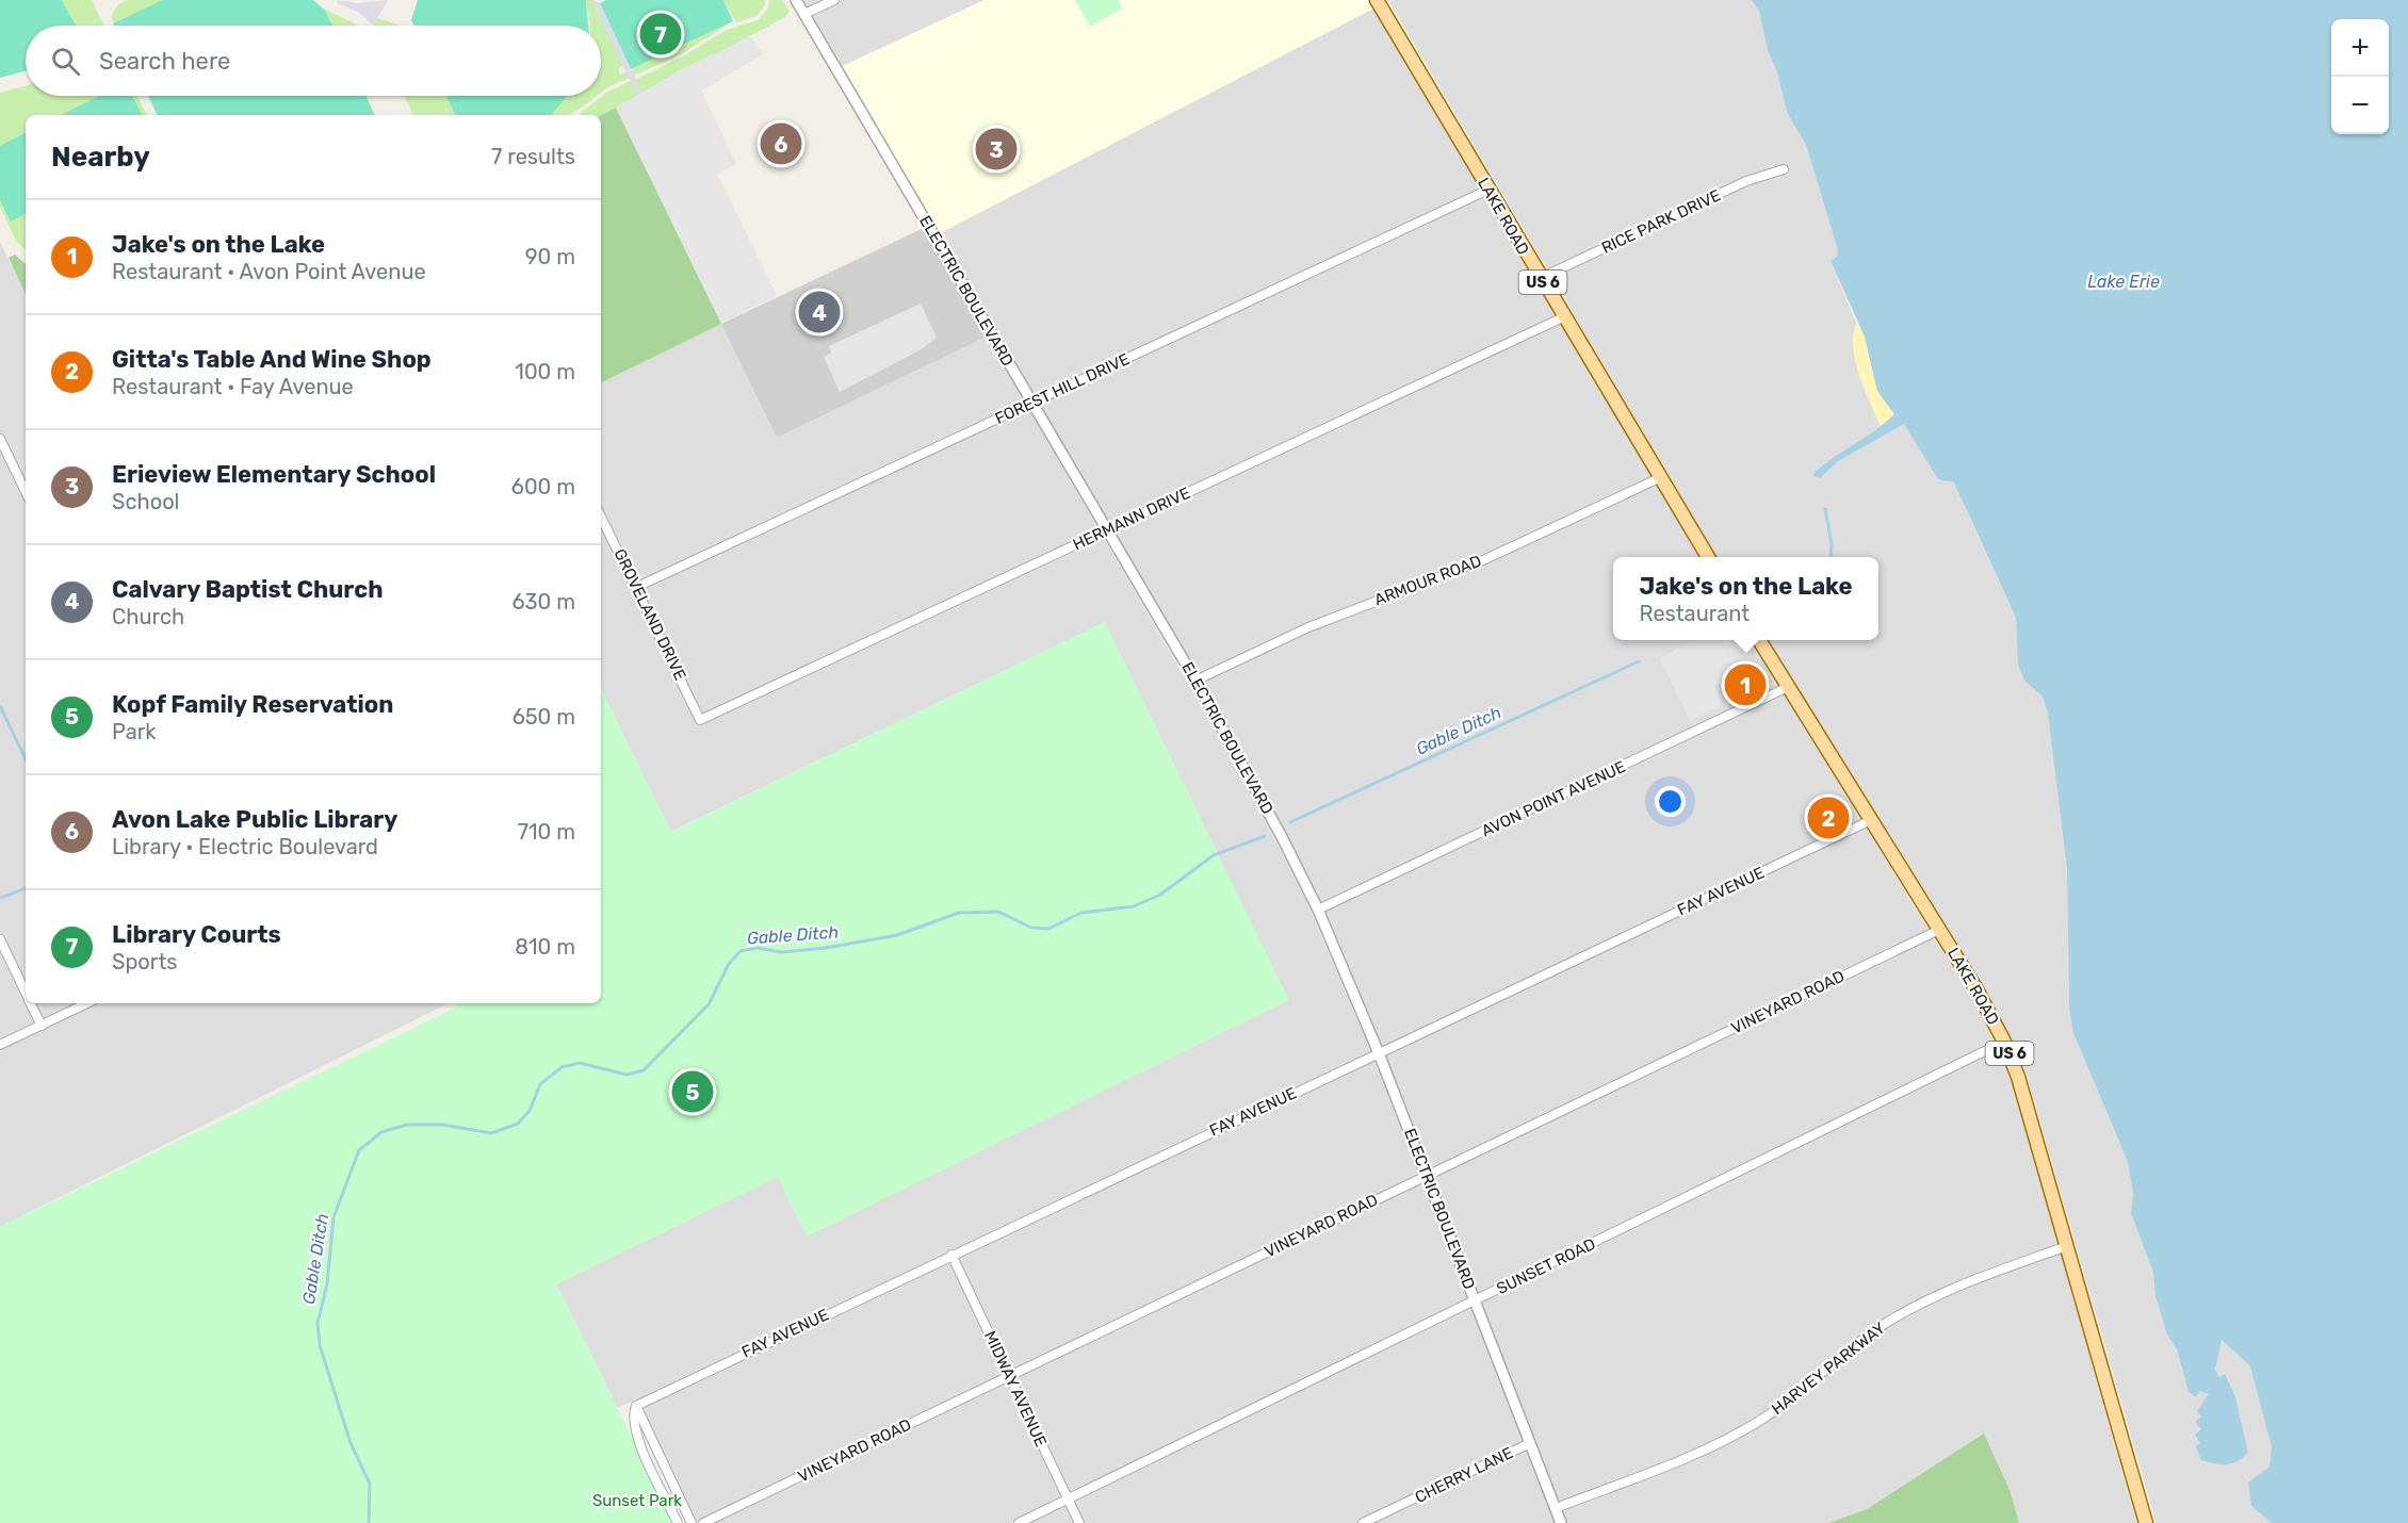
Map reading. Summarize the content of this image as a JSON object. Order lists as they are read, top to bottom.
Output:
{
  "streets": {
    "main road": ["LAKE ROAD", "US 6"],
    "street": [
      "RICE PARK DRIVE",
      "ELECTRIC BOULEVARD",
      "FOREST HILL DRIVE",
      "HERMANN DRIVE",
      "ARMOUR ROAD",
      "GROVELAND DRIVE",
      "AVON POINT AVENUE",
      "FAY AVENUE",
      "VINEYARD ROAD",
      "SUNSET ROAD",
      "HARVEY PARKWAY",
      "MIDWAY AVENUE",
      "CHERRY LANE"
    ]
  },
  "crossings": [
    ["LAKE ROAD", "RICE PARK DRIVE"],
    ["LAKE ROAD", "FOREST HILL DRIVE"],
    ["LAKE ROAD", "HERMANN DRIVE"],
    ["LAKE ROAD", "ARMOUR ROAD"],
    ["LAKE ROAD", "AVON POINT AVENUE"],
    ["LAKE ROAD", "FAY AVENUE"],
    ["LAKE ROAD", "VINEYARD ROAD"],
    ["LAKE ROAD", "SUNSET ROAD"],
    ["LAKE ROAD", "HARVEY PARKWAY"],
    ["ELECTRIC BOULEVARD", "FOREST HILL DRIVE"],
    ["ELECTRIC BOULEVARD", "HERMANN DRIVE"],
    ["ELECTRIC BOULEVARD", "ARMOUR ROAD"],
    ["ELECTRIC BOULEVARD", "AVON POINT AVENUE"],
    ["ELECTRIC BOULEVARD", "FAY AVENUE"],
    ["ELECTRIC BOULEVARD", "VINEYARD ROAD"],
    ["ELECTRIC BOULEVARD", "SUNSET ROAD"],
    ["ELECTRIC BOULEVARD", "HARVEY PARKWAY"],
    ["ELECTRIC BOULEVARD", "CHERRY LANE"],
    ["FOREST HILL DRIVE", "GROVELAND DRIVE"],
    ["HERMANN DRIVE", "GROVELAND DRIVE"],
    ["FAY AVENUE", "MIDWAY AVENUE"],
    ["VINEYARD ROAD", "MIDWAY AVENUE"],
    ["SUNSET ROAD", "MIDWAY AVENUE"]
  ],
  "water": ["Lake Erie", "Gable Ditch"],
  "parks": ["Sunset Park"],
  "page": {
    "pins": [
      "7",
      "6",
      "3",
      "4",
      "1",
      "2",
      "5"
    ],
    "map_buttons": ["+", "−"],
    "search": "Search here",
    "heading": ["Nearby", "7 results"],
    "list": [
      {
        "mark": "1",
        "name": "Jake's on the Lake",
        "note": "Restaurant · Avon Point Avenue",
        "value": "90 m"
      },
      {
        "mark": "2",
        "name": "Gitta's Table And Wine Shop",
        "note": "Restaurant · Fay Avenue",
        "value": "100 m"
      },
      {
        "mark": "3",
        "name": "Erieview Elementary School",
        "note": "School",
        "value": "600 m"
      },
      {
        "mark": "4",
        "name": "Calvary Baptist Church",
        "note": "Church",
        "value": "630 m"
      },
      {
        "mark": "5",
        "name": "Kopf Family Reservation",
        "note": "Park",
        "value": "650 m"
      },
      {
        "mark": "6",
        "name": "Avon Lake Public Library",
        "note": "Library · Electric Boulevard",
        "value": "710 m"
      },
      {
        "mark": "7",
        "name": "Library Courts",
        "note": "Sports",
        "value": "810 m"
      }
    ],
    "popup": ["Jake's on the Lake", "Restaurant"]
  }
}
